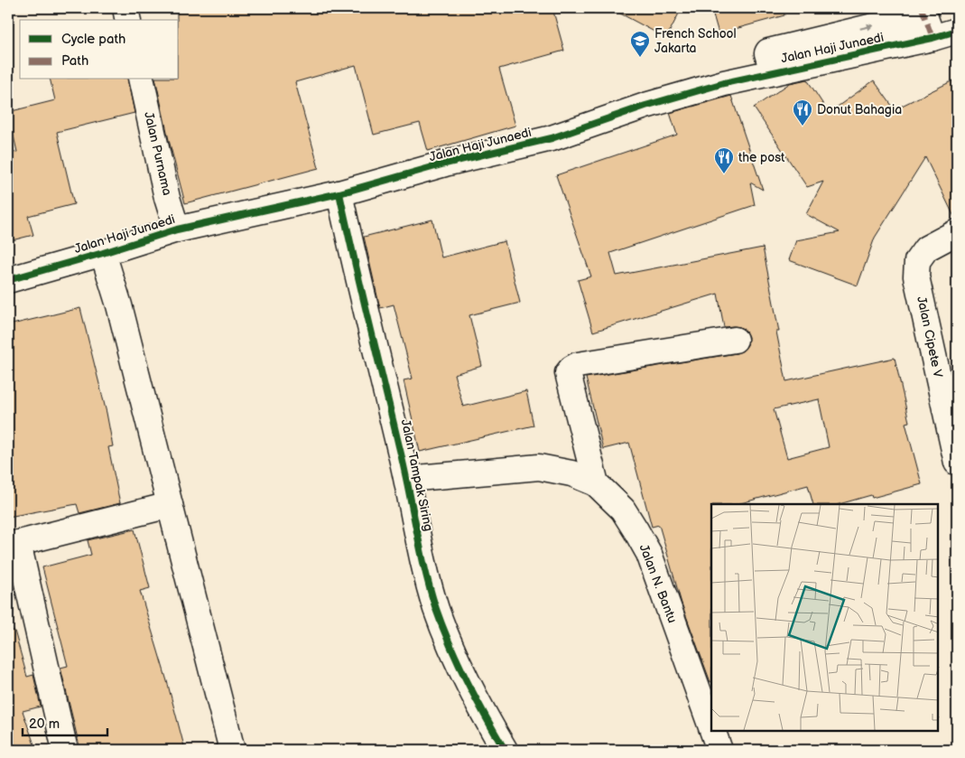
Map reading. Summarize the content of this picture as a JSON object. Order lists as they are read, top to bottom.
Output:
{
  "streets": {
    "street": [
      "Jalan Haji Junaedi",
      "Jalan Purnama",
      "Jalan Cipete V",
      "Jalan Tampak Siring",
      "Jalan N. Bantu"
    ]
  },
  "crossings": [
    ["Jalan Haji Junaedi", "Jalan Purnama"],
    ["Jalan Haji Junaedi", "Jalan Tampak Siring"],
    ["Jalan Tampak Siring", "Jalan N. Bantu"]
  ],
  "places": {
    "school or university": ["French School Jakarta"],
    "restaurant": ["Donut Bahagia", "the post"]
  },
  "legend": ["Cycle path", "Path"],
  "scale_bar": "20 m"
}
